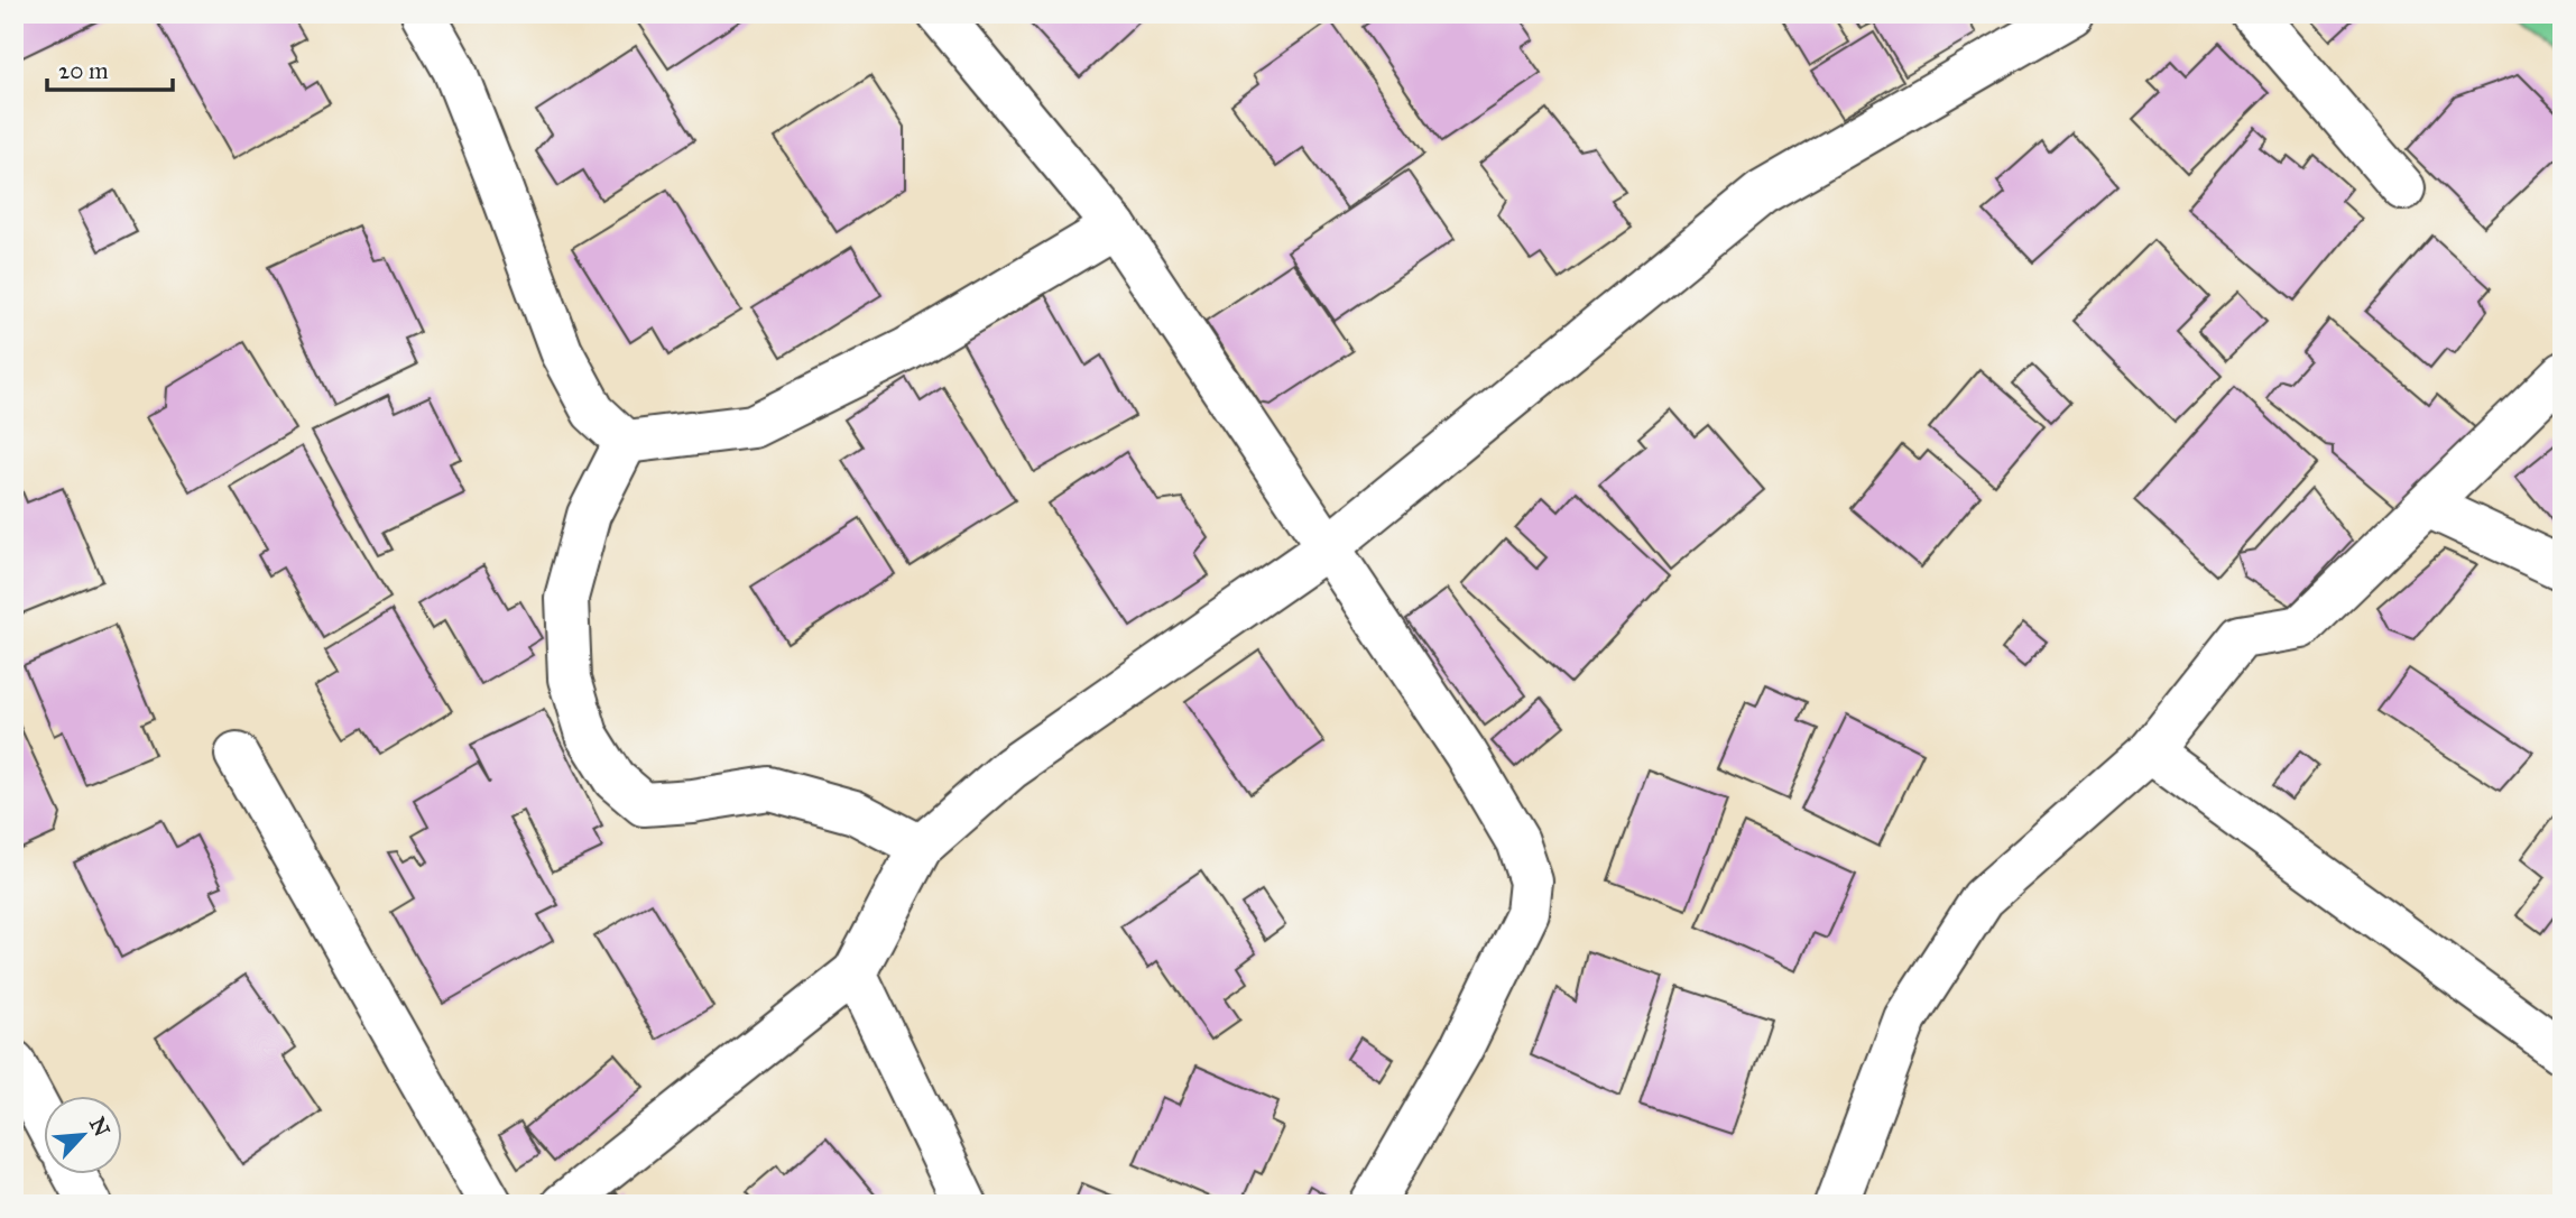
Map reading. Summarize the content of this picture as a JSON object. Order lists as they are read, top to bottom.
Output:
{
  "scale_bar": "20 m",
  "north": "top right"
}
